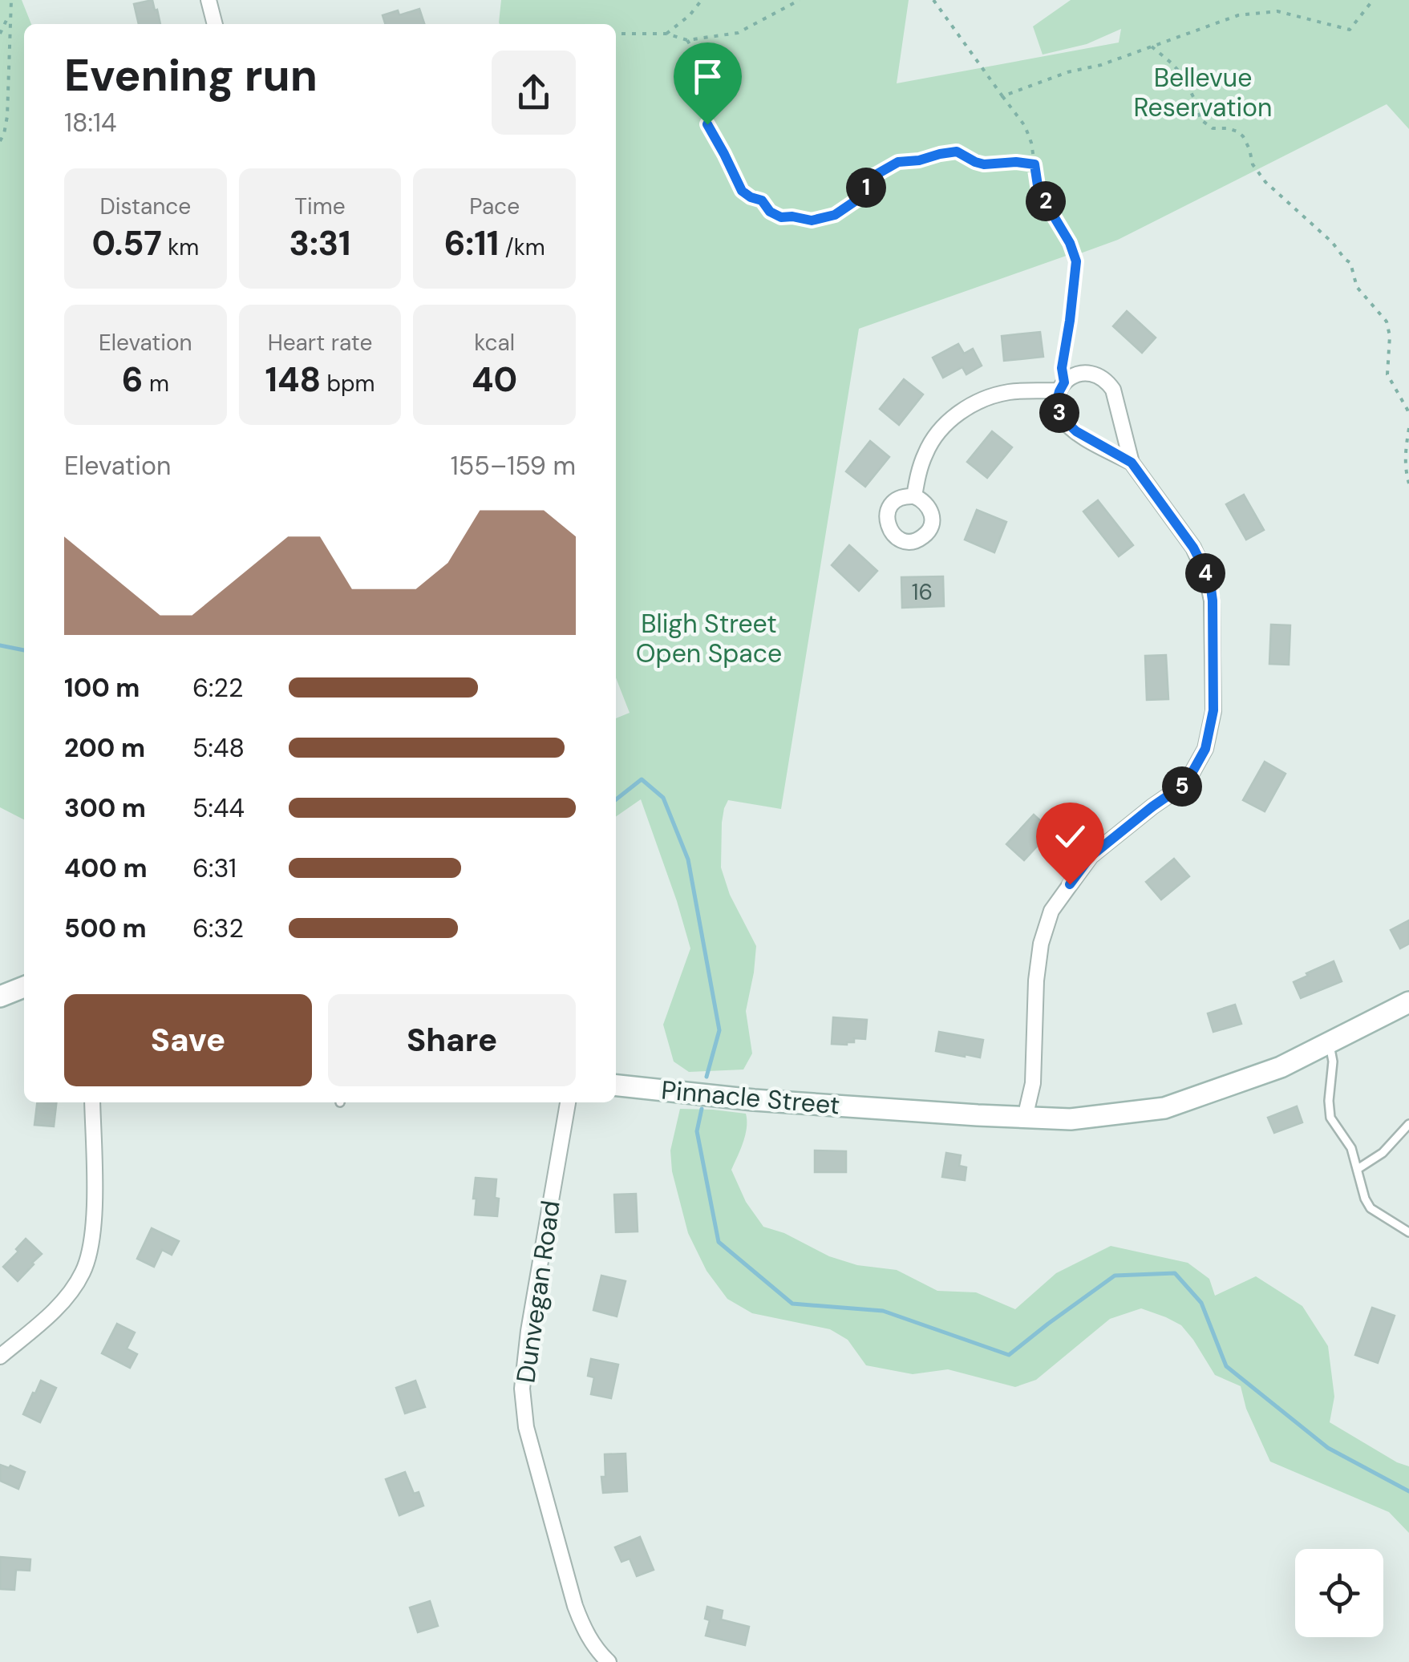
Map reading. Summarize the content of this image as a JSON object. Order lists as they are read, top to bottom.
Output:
{
  "streets": {
    "street": ["Pinnacle Street", "Dunvegan Road"]
  },
  "parks": ["Bellevue Reservation", "Bligh Street Open Space"],
  "house_numbers": ["16"],
  "page": {
    "heading": ["Evening run", "18:14"],
    "stats": [
      ["Distance", "0.57 km"],
      ["Time", "3:31"],
      ["Pace", "6:11 /km"],
      ["Elevation", "6 m"],
      ["Heart rate", "148 bpm"],
      ["kcal", "40"]
    ],
    "pins": [
      "1",
      "2",
      "3",
      "4",
      "5"
    ],
    "chart": ["Elevation", "155–159 m"],
    "list": [
      {
        "name": "100 m",
        "note": "6:22"
      },
      {
        "name": "200 m",
        "note": "5:48"
      },
      {
        "name": "300 m",
        "note": "5:44"
      },
      {
        "name": "400 m",
        "note": "6:31"
      },
      {
        "name": "500 m",
        "note": "6:32"
      }
    ],
    "buttons": ["Save", "Share"]
  }
}
